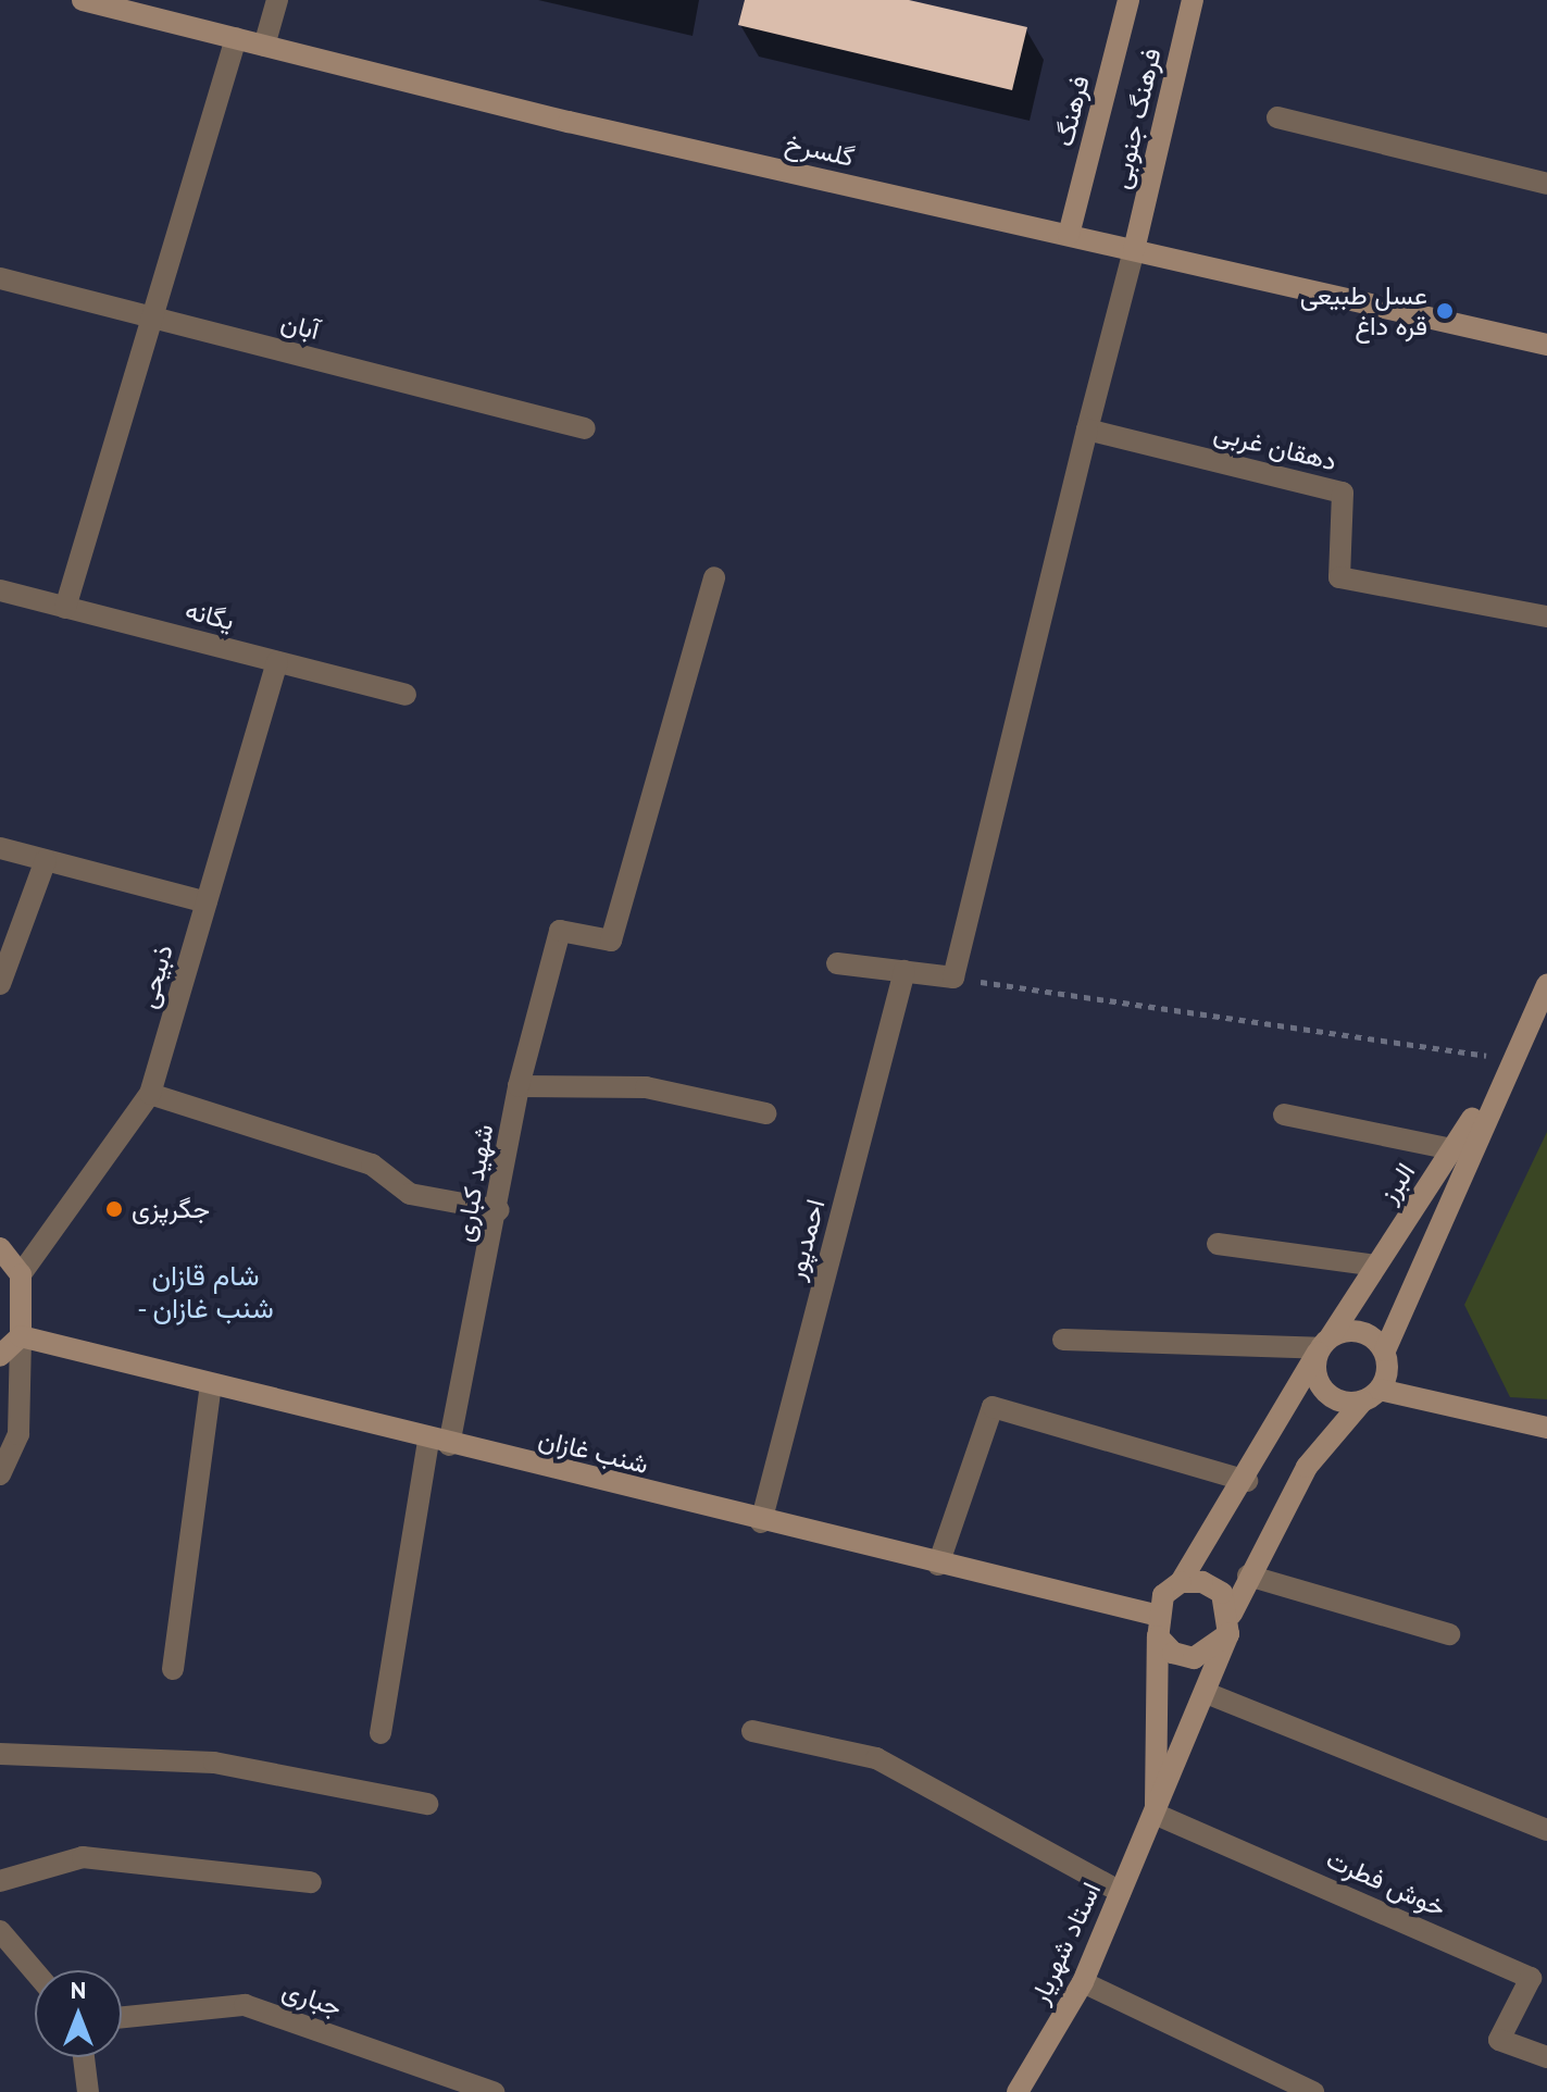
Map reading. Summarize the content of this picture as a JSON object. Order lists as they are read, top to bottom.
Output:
{
  "streets": {
    "main road": [
      "فرهنگ",
      "فرهنگ جنوبی",
      "گلسرخ",
      "البرز",
      "شنب غازان",
      "استاد شهریار"
    ],
    "street": [
      "آبان",
      "دهقان غربی",
      "یگانه",
      "ذبیحی",
      "شهید کباری",
      "احمدپور",
      "خوش فطرت",
      "جباری"
    ]
  },
  "crossings": [
    ["فرهنگ", "گلسرخ"],
    ["فرهنگ جنوبی", "گلسرخ"],
    ["یگانه", "ذبیحی"],
    ["شهید کباری", "شنب غازان"],
    ["البرز", "شنب غازان"],
    ["البرز", "استاد شهریار"],
    ["احمدپور", "شنب غازان"],
    ["شنب غازان", "استاد شهریار"],
    ["خوش فطرت", "استاد شهریار"]
  ],
  "districts": ["شام قازان - شنب غازان"],
  "places": ["عسل طبیعی قره داغ", "جگرپزی"],
  "north": "top"
}
